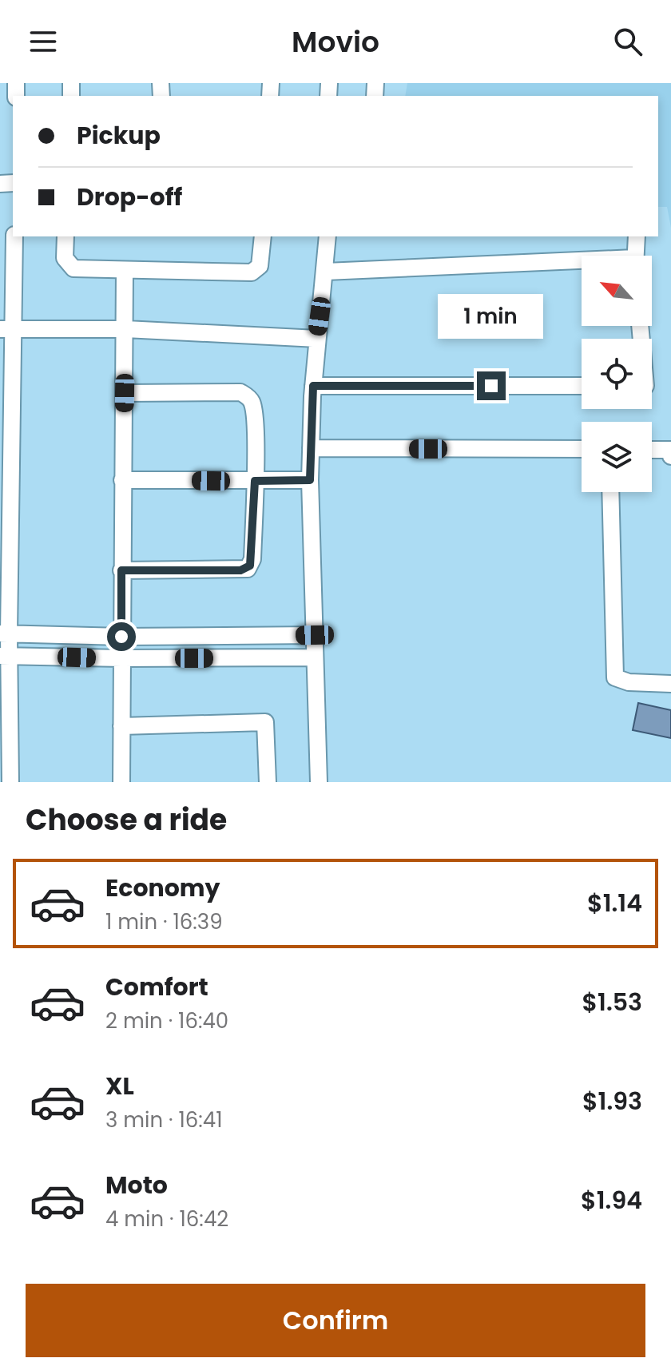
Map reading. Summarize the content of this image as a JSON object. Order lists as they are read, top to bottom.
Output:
{
  "north": "top left",
  "page": {
    "header": "Movio",
    "banner": ["Pickup", "Drop-off"],
    "bubble": "1 min",
    "heading": "Choose a ride",
    "list": [
      {
        "name": "Economy",
        "note": "1 min · 16:39",
        "value": "$1.14"
      },
      {
        "name": "Comfort",
        "note": "2 min · 16:40",
        "value": "$1.53"
      },
      {
        "name": "XL",
        "note": "3 min · 16:41",
        "value": "$1.93"
      },
      {
        "name": "Moto",
        "note": "4 min · 16:42",
        "value": "$1.94"
      }
    ],
    "buttons": "Confirm"
  }
}
